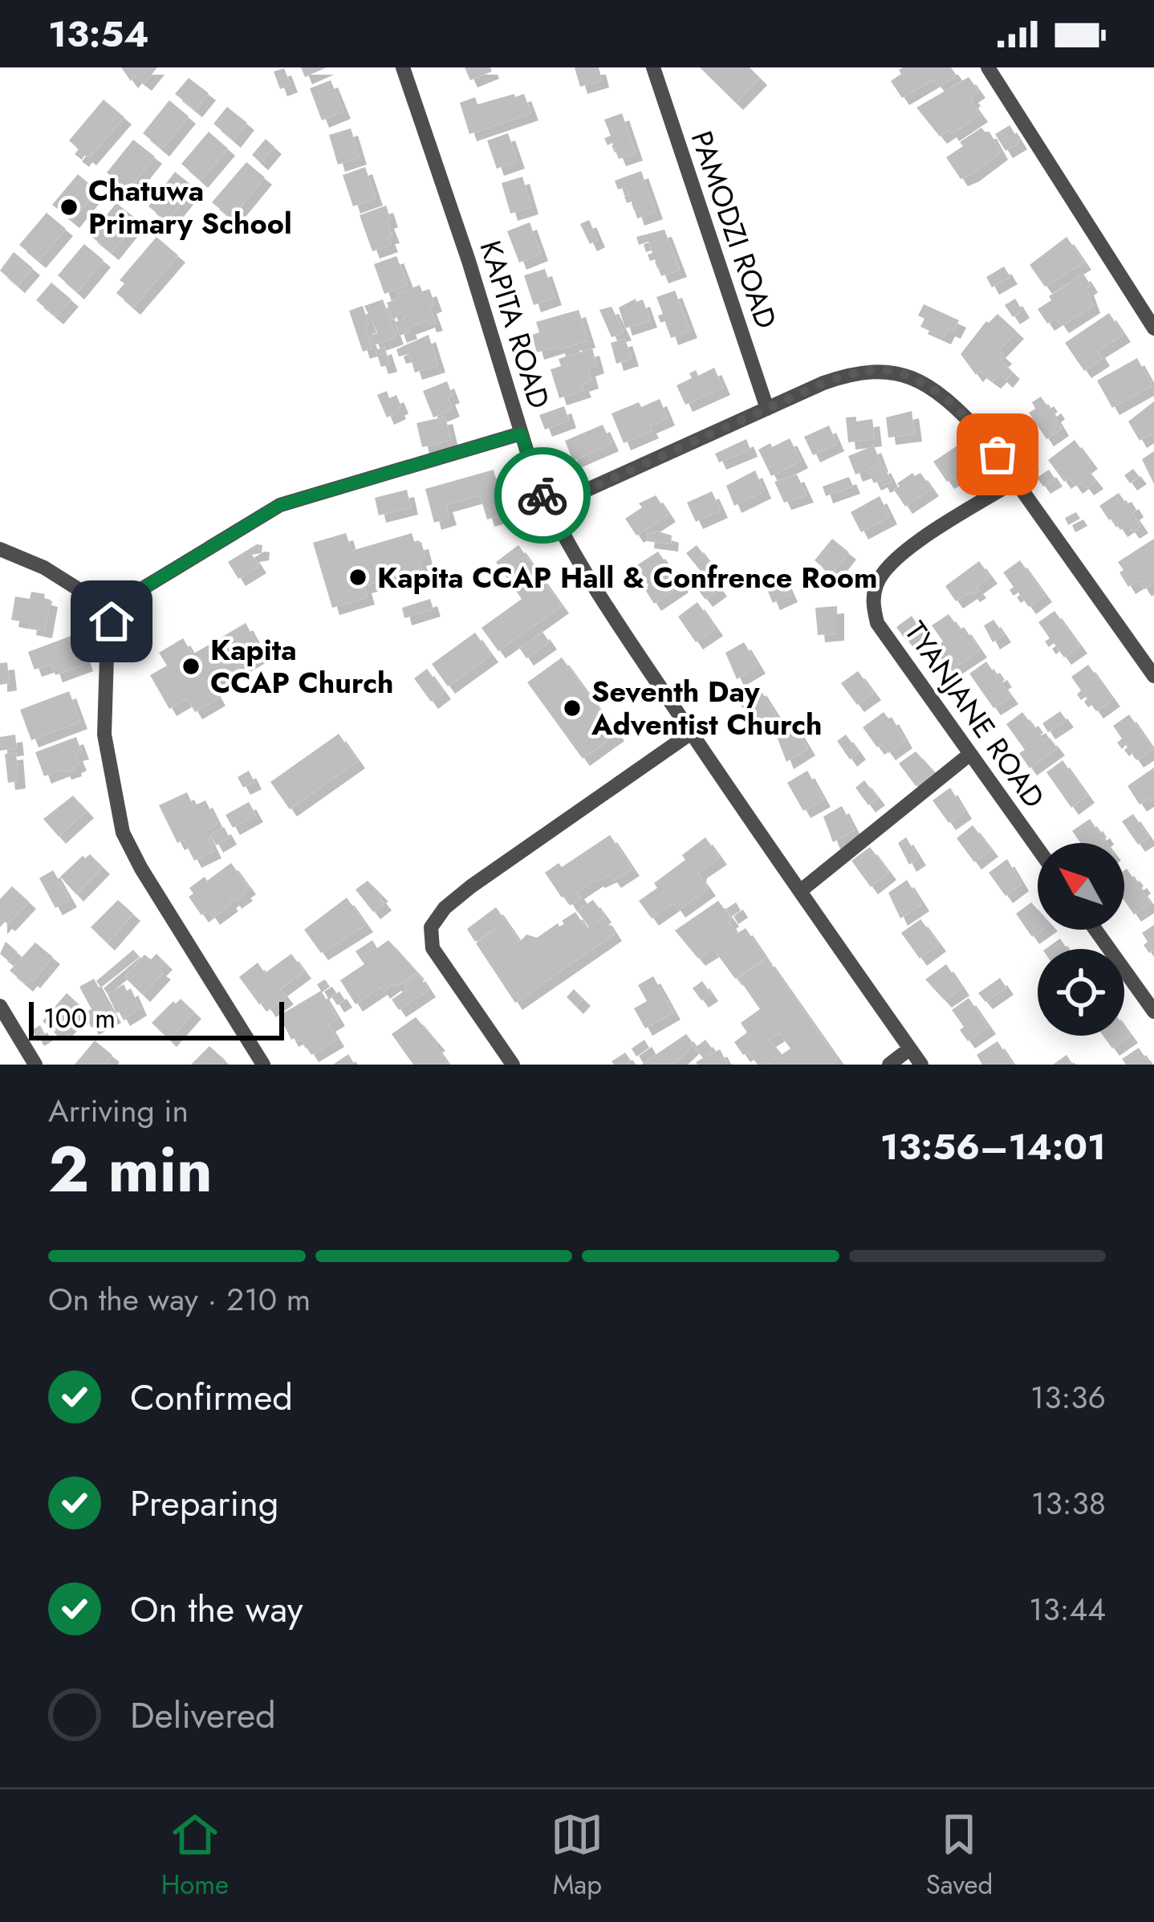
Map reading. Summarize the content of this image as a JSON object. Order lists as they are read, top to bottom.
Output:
{
  "streets": {
    "street": ["PAMODZI ROAD", "KAPITA ROAD", "TYANJANE ROAD"]
  },
  "places": [
    "Chatuwa Primary School",
    "Kapita CCAP Hall & Confrence Room",
    "Kapita CCAP Church",
    "Seventh Day Adventist Church"
  ],
  "scale_bar": "100 m",
  "north": "top left",
  "page": {
    "status": "13:54",
    "scale": "100 m",
    "heading": ["2 min", "Arriving in", "13:56–14:01"],
    "bar": "On the way · 210 m",
    "list": [
      ["Confirmed", "13:36"],
      ["Preparing", "13:38"],
      ["On the way", "13:44"],
      "Delivered"
    ],
    "tabs": ["Home", "Map", "Saved"]
  }
}
